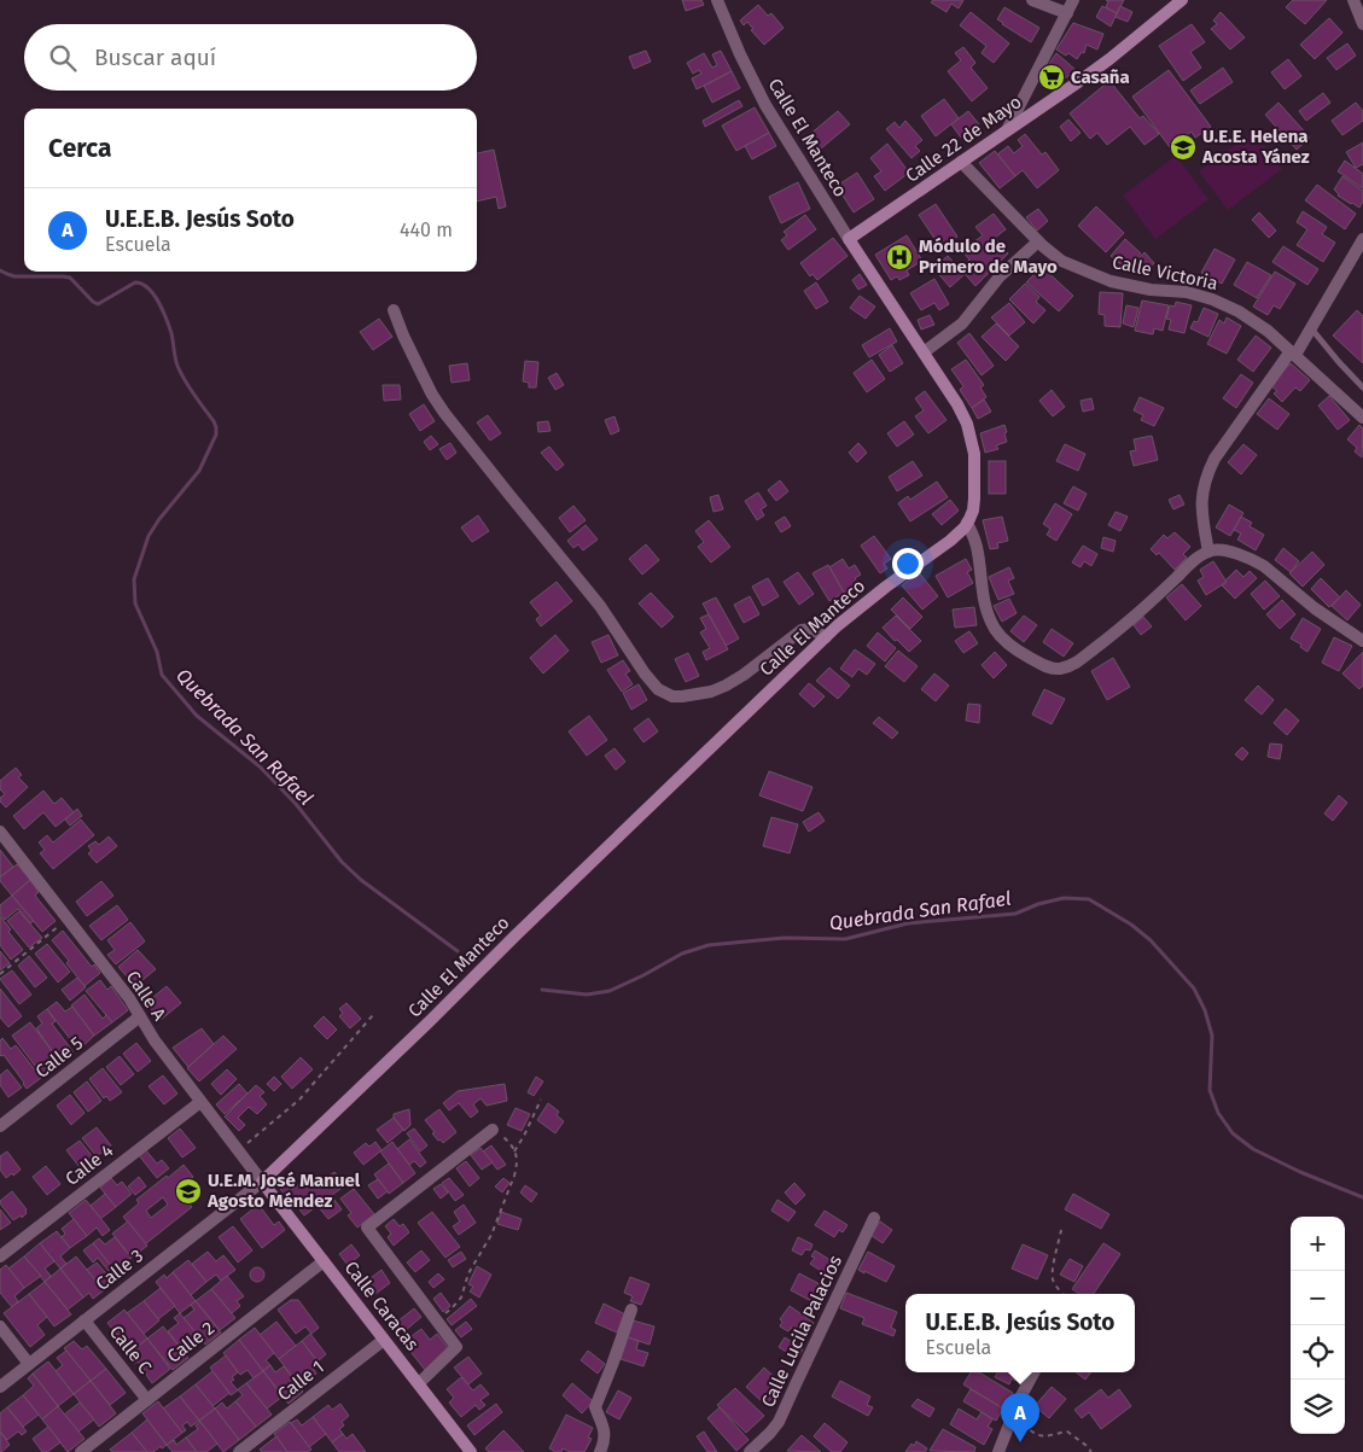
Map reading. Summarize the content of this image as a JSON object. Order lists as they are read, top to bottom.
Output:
{
  "streets": {
    "street": [
      "Calle El Manteco",
      "Calle 22 de Mayo",
      "Calle Victoria",
      "Calle A",
      "Calle 5",
      "Calle 4",
      "Calle 3",
      "Calle Caracas",
      "Calle Lucila Palacios",
      "Calle 2",
      "Calle C",
      "Calle 1"
    ]
  },
  "crossings": [
    ["Calle El Manteco", "Calle 22 de Mayo"],
    ["Calle El Manteco", "Calle A"],
    ["Calle El Manteco", "Calle 3"],
    ["Calle El Manteco", "Calle Caracas"],
    ["Calle 22 de Mayo", "Calle Victoria"],
    ["Calle A", "Calle 5"],
    ["Calle A", "Calle 4"],
    ["Calle A", "Calle 3"],
    ["Calle A", "Calle Caracas"],
    ["Calle 3", "Calle Caracas"],
    ["Calle 3", "Calle C"],
    ["Calle Caracas", "Calle 2"],
    ["Calle Caracas", "Calle 1"],
    ["Calle 2", "Calle C"]
  ],
  "water": ["Quebrada San Rafael"],
  "places": {
    "supermarket": ["Casaña"],
    "school or university": ["U.E.E. Helena Acosta Yánez", "U.E.M. José Manuel Agosto Méndez"],
    "hospital": ["Módulo de Primero de Mayo"]
  },
  "page": {
    "search": "Buscar aquí",
    "heading": "Cerca",
    "list": [
      {
        "mark": "A",
        "name": "U.E.E.B. Jesús Soto",
        "note": "Escuela",
        "value": "440 m"
      }
    ],
    "map_buttons": ["+", "−"],
    "popup": ["U.E.E.B. Jesús Soto", "Escuela"],
    "pins": "A"
  }
}
